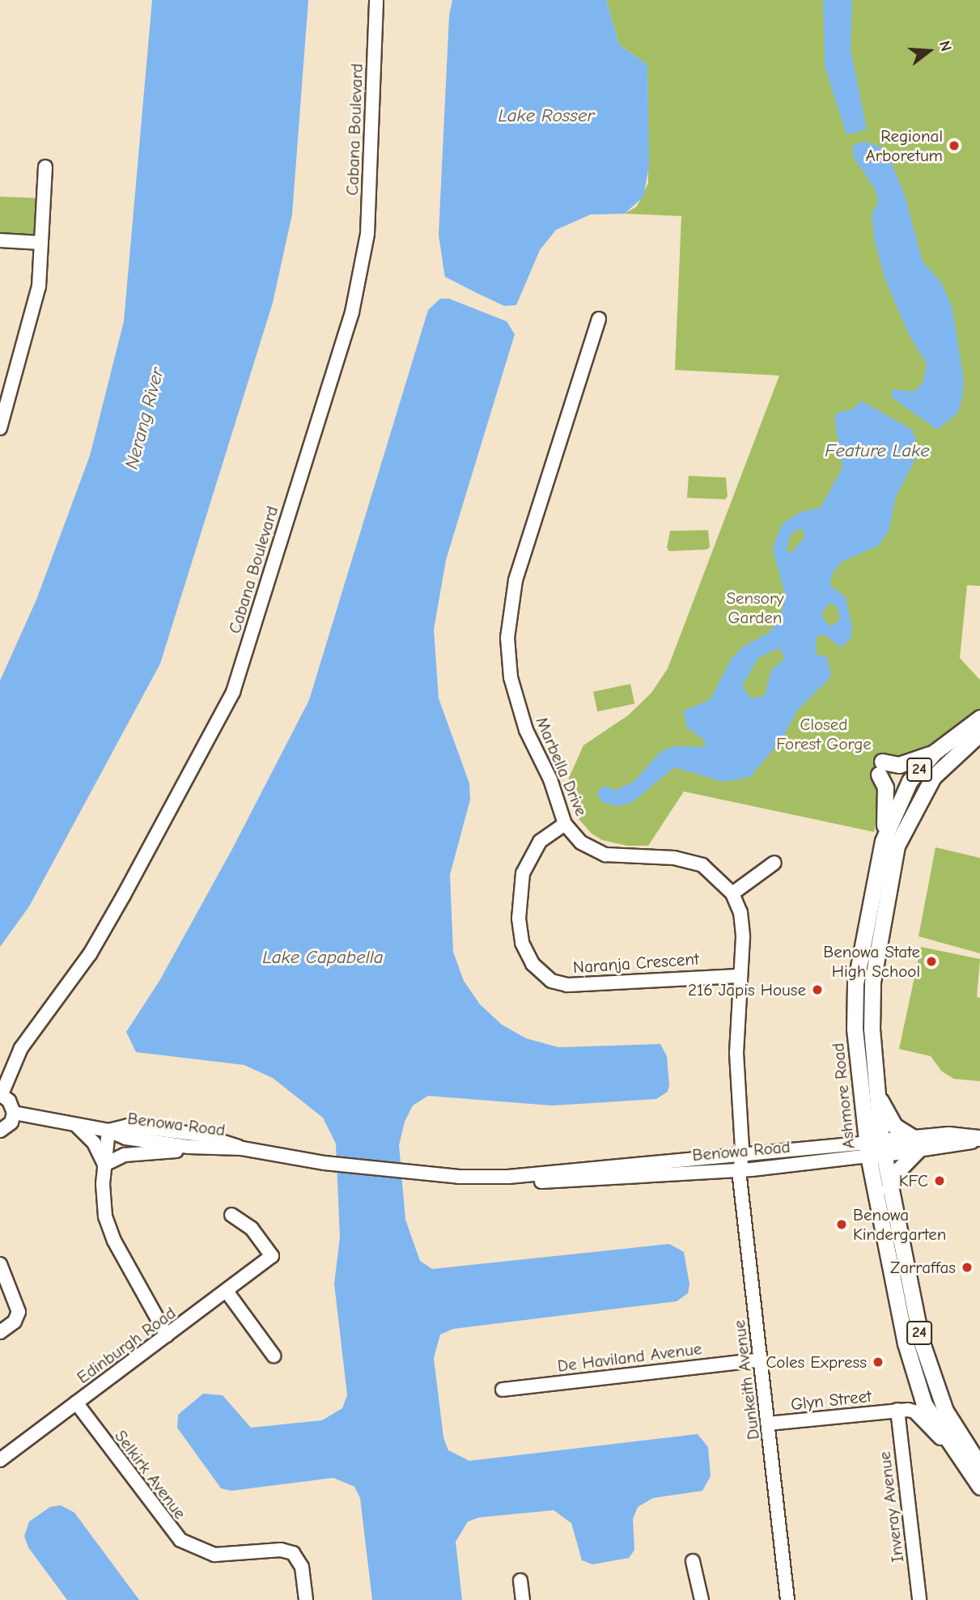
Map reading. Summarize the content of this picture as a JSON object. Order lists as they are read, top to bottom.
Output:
{
  "streets": {
    "main road": ["24", "Ashmore Road", "Benowa Road"],
    "street": [
      "Cabana Boulevard",
      "Marbella Drive",
      "Naranja Crescent",
      "Edinburgh Road",
      "De Haviland Avenue",
      "Dunkeith Avenue",
      "Glyn Street",
      "Selkirk Avenue",
      "Inveray Avenue"
    ]
  },
  "crossings": [
    ["Marbella Drive", "Naranja Crescent"],
    ["Marbella Drive", "Benowa Road"],
    ["Marbella Drive", "Dunkeith Avenue"],
    ["Ashmore Road", "Benowa Road"],
    ["Ashmore Road", "Glyn Street"],
    ["Benowa Road", "Dunkeith Avenue"],
    ["Edinburgh Road", "Selkirk Avenue"],
    ["De Haviland Avenue", "Dunkeith Avenue"],
    ["Dunkeith Avenue", "Glyn Street"],
    ["Glyn Street", "Inveray Avenue"]
  ],
  "water": [
    "Lake Rosser",
    "Nerang River",
    "Feature Lake",
    "Lake Capabella"
  ],
  "parks": ["Sensory Garden", "Closed Forest Gorge"],
  "places": [
    "Regional Arboretum",
    "Benowa State High School",
    "216 Japis House",
    "KFC",
    "Benowa Kindergarten",
    "Zarraffas",
    "Coles Express"
  ],
  "north": "right"
}
